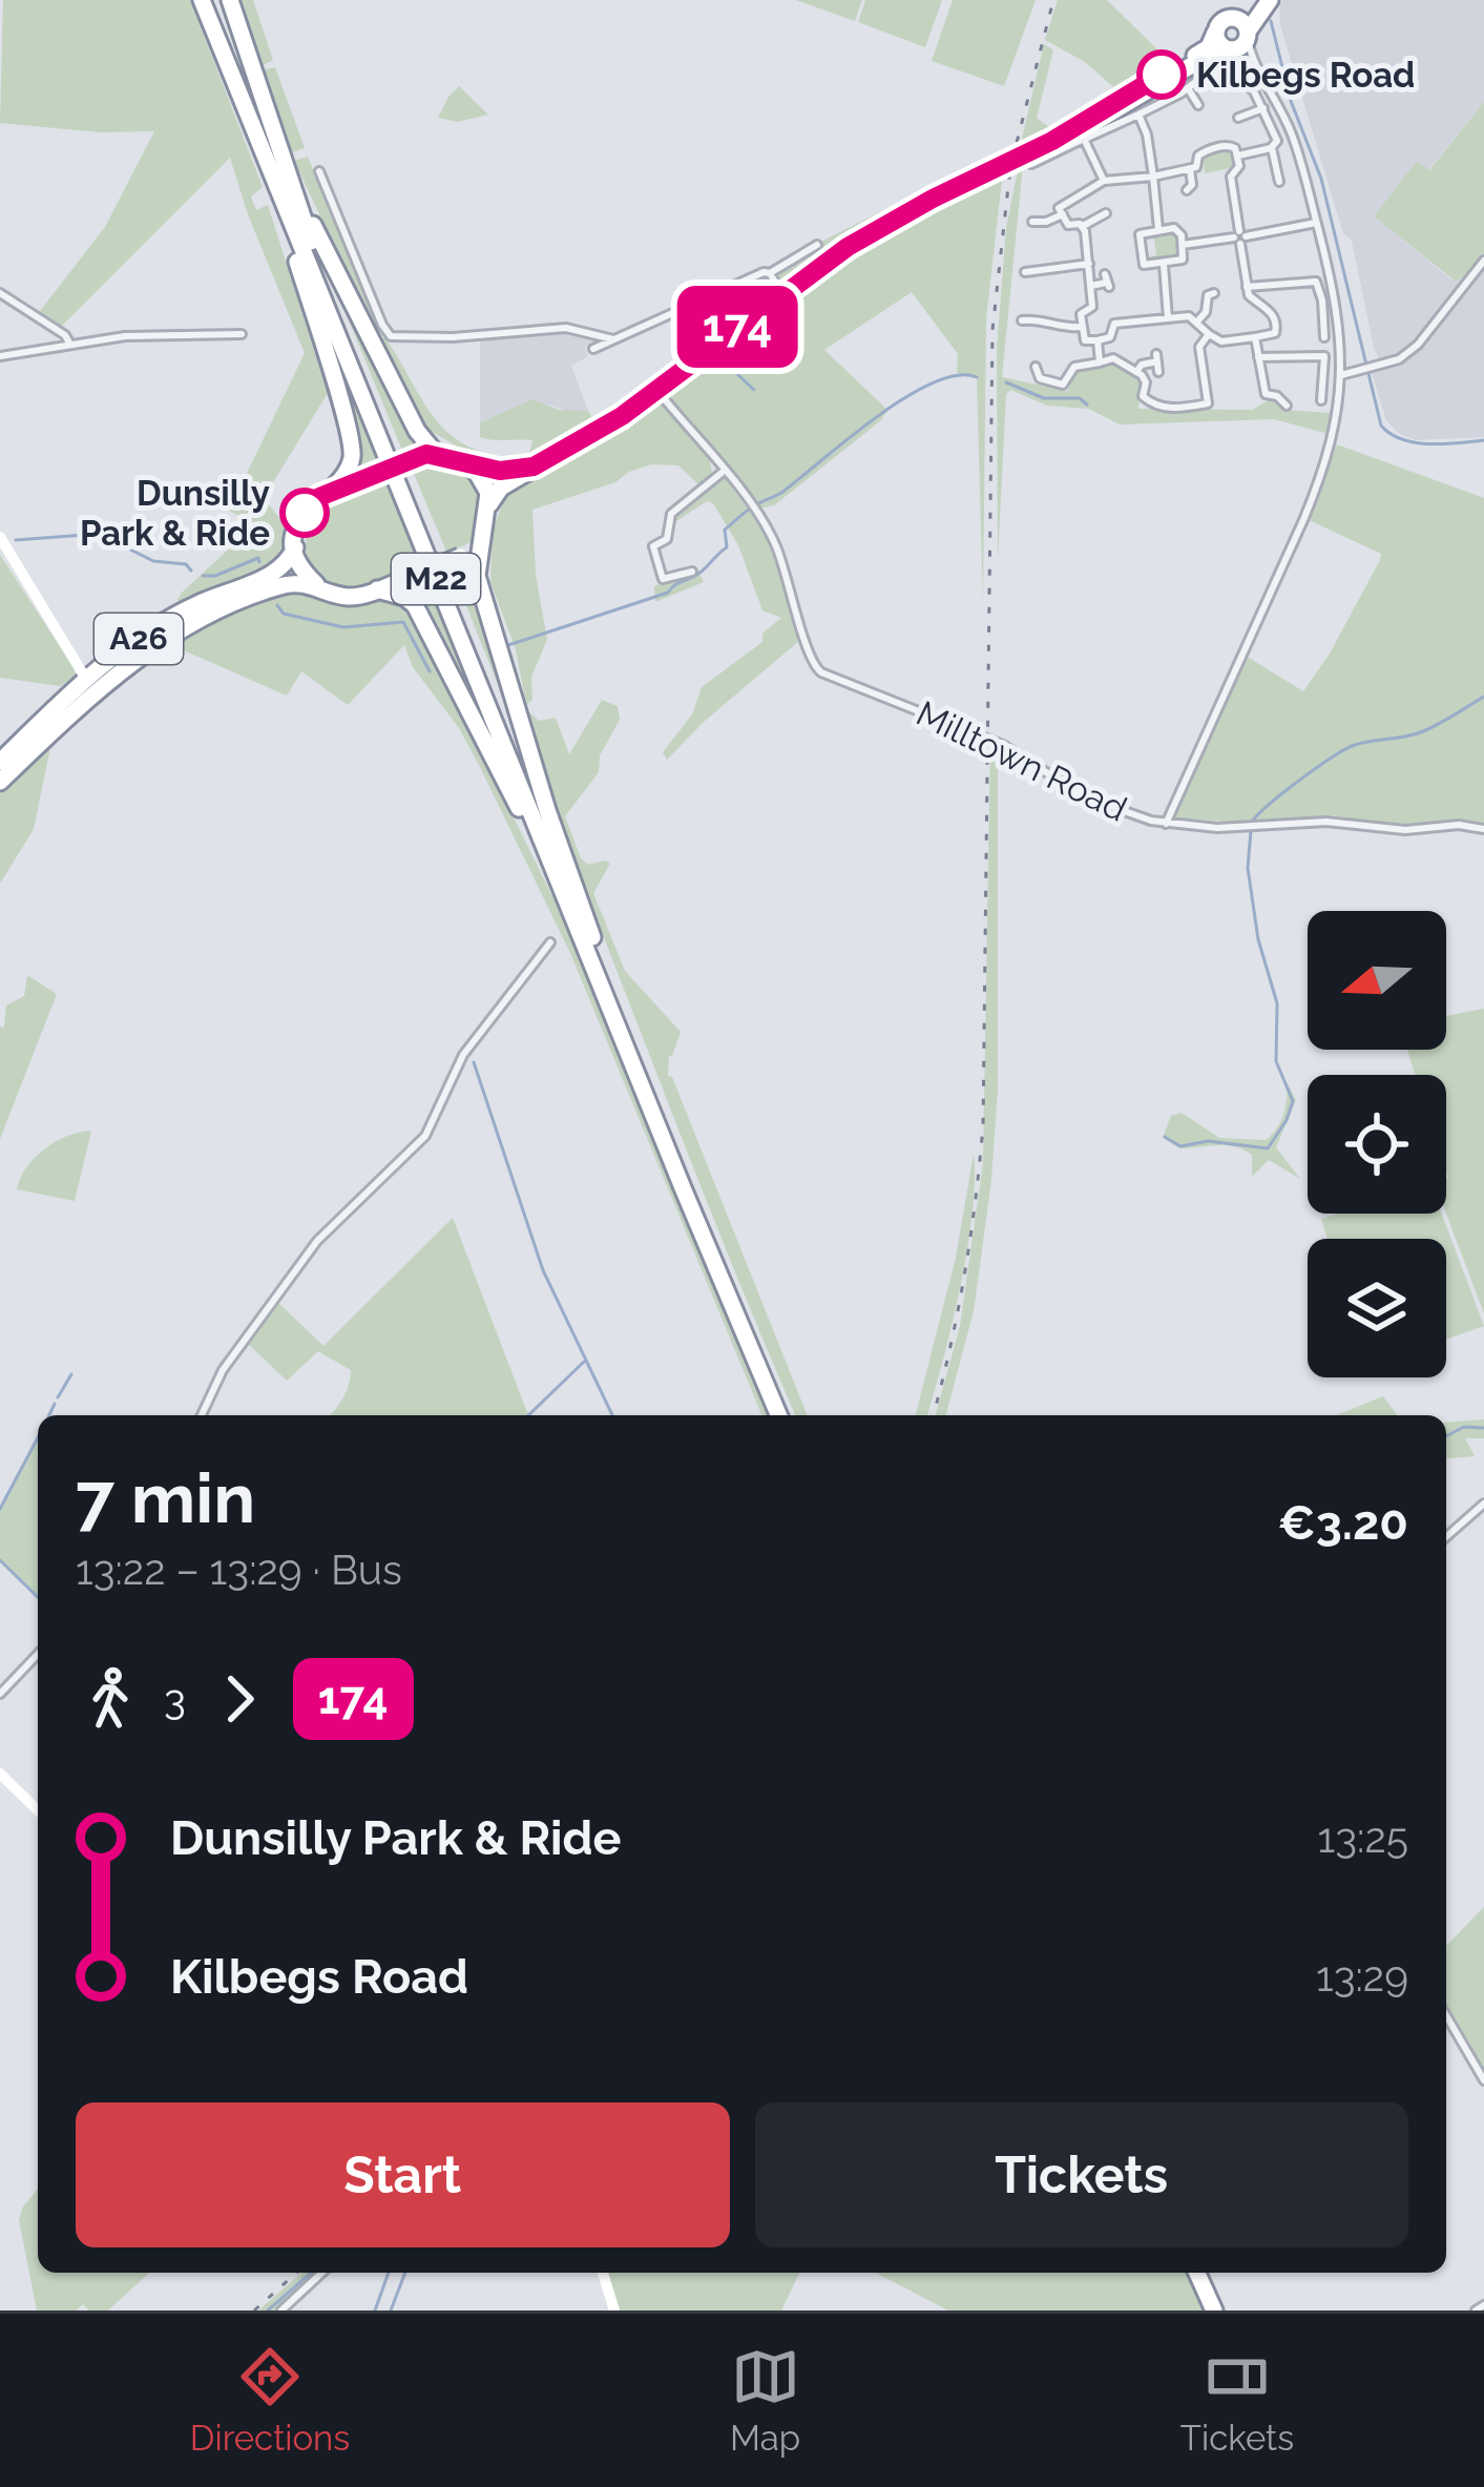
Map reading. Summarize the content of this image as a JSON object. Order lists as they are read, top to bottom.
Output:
{
  "streets": {
    "highway": ["M22", "A26"],
    "street": ["Milltown Road"]
  },
  "places": ["Kilbegs Road", "Dunsilly Park & Ride"],
  "lines": ["bus line 174"],
  "north": "left",
  "page": {
    "on_map": "174",
    "heading": ["7 min", "13:22 – 13:29 · Bus", "€3.20"],
    "legs": ["3", "174"],
    "list": [
      {
        "name": "Dunsilly Park & Ride",
        "value": "13:25"
      },
      {
        "name": "Kilbegs Road",
        "value": "13:29"
      }
    ],
    "buttons": ["Start", "Tickets"],
    "tabs": ["Directions", "Map", "Tickets"]
  }
}
